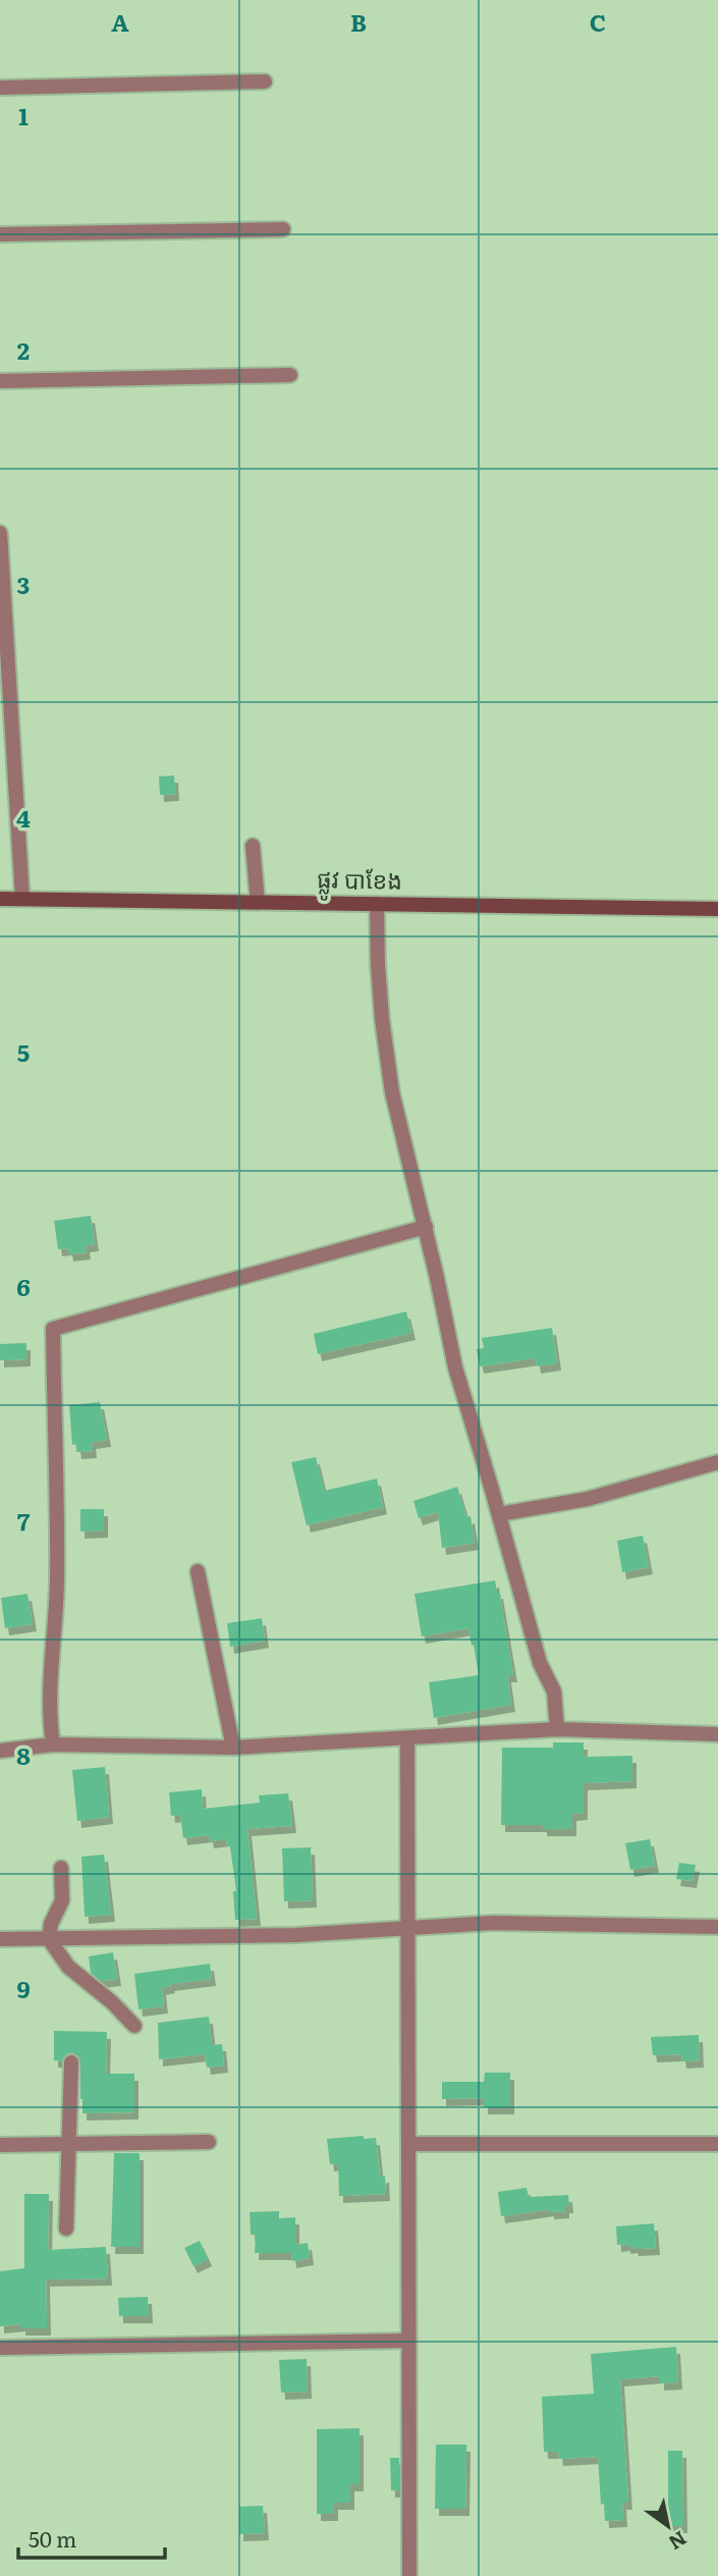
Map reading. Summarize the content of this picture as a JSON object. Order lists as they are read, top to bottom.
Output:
{
  "streets": {
    "street": ["ផ្លូវ បាខែង"]
  },
  "scale_bar": "50 m",
  "north": "bottom right",
  "grid": {
    "columns": ["A", "B", "C"],
    "rows": [
      "1",
      "2",
      "3",
      "4",
      "5",
      "6",
      "7",
      "8",
      "9"
    ]
  }
}
